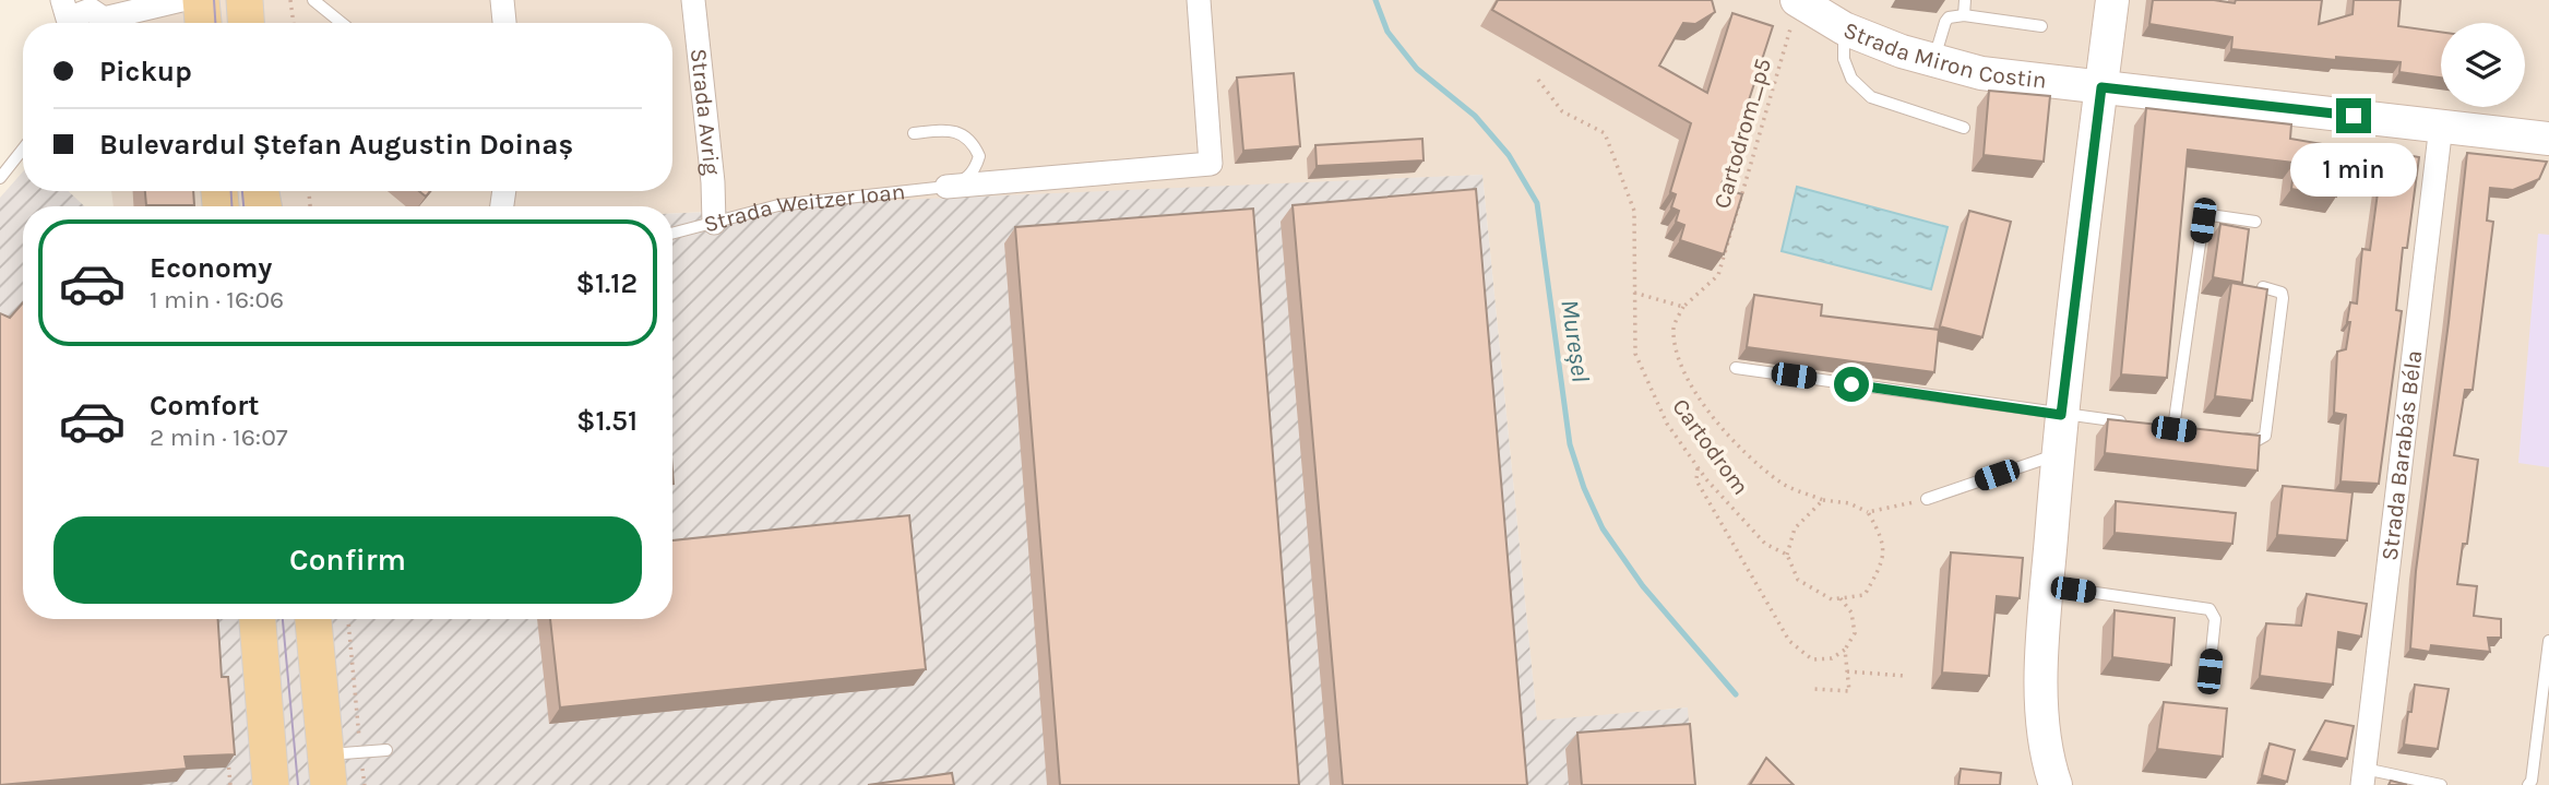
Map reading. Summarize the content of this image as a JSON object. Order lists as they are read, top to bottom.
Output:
{
  "streets": {
    "main road": ["Strada Miron Costin"],
    "street": ["Strada Avrig", "Strada Weitzer Ioan", "Strada Barabás Béla"],
    "path": ["Cartodrom_p5", "Cartodrom"]
  },
  "crossings": [
    ["Strada Miron Costin", "Cartodrom_p5"],
    ["Strada Miron Costin", "Strada Barabás Béla"],
    ["Strada Avrig", "Strada Weitzer Ioan"]
  ],
  "water": ["Mureșel"],
  "page": {
    "banner": ["Pickup", "Bulevardul Ștefan Augustin Doinaș"],
    "bubble": "1 min",
    "list": [
      {
        "name": "Economy",
        "note": "1 min · 16:06",
        "value": "$1.12"
      },
      {
        "name": "Comfort",
        "note": "2 min · 16:07",
        "value": "$1.51"
      }
    ],
    "buttons": "Confirm"
  }
}
